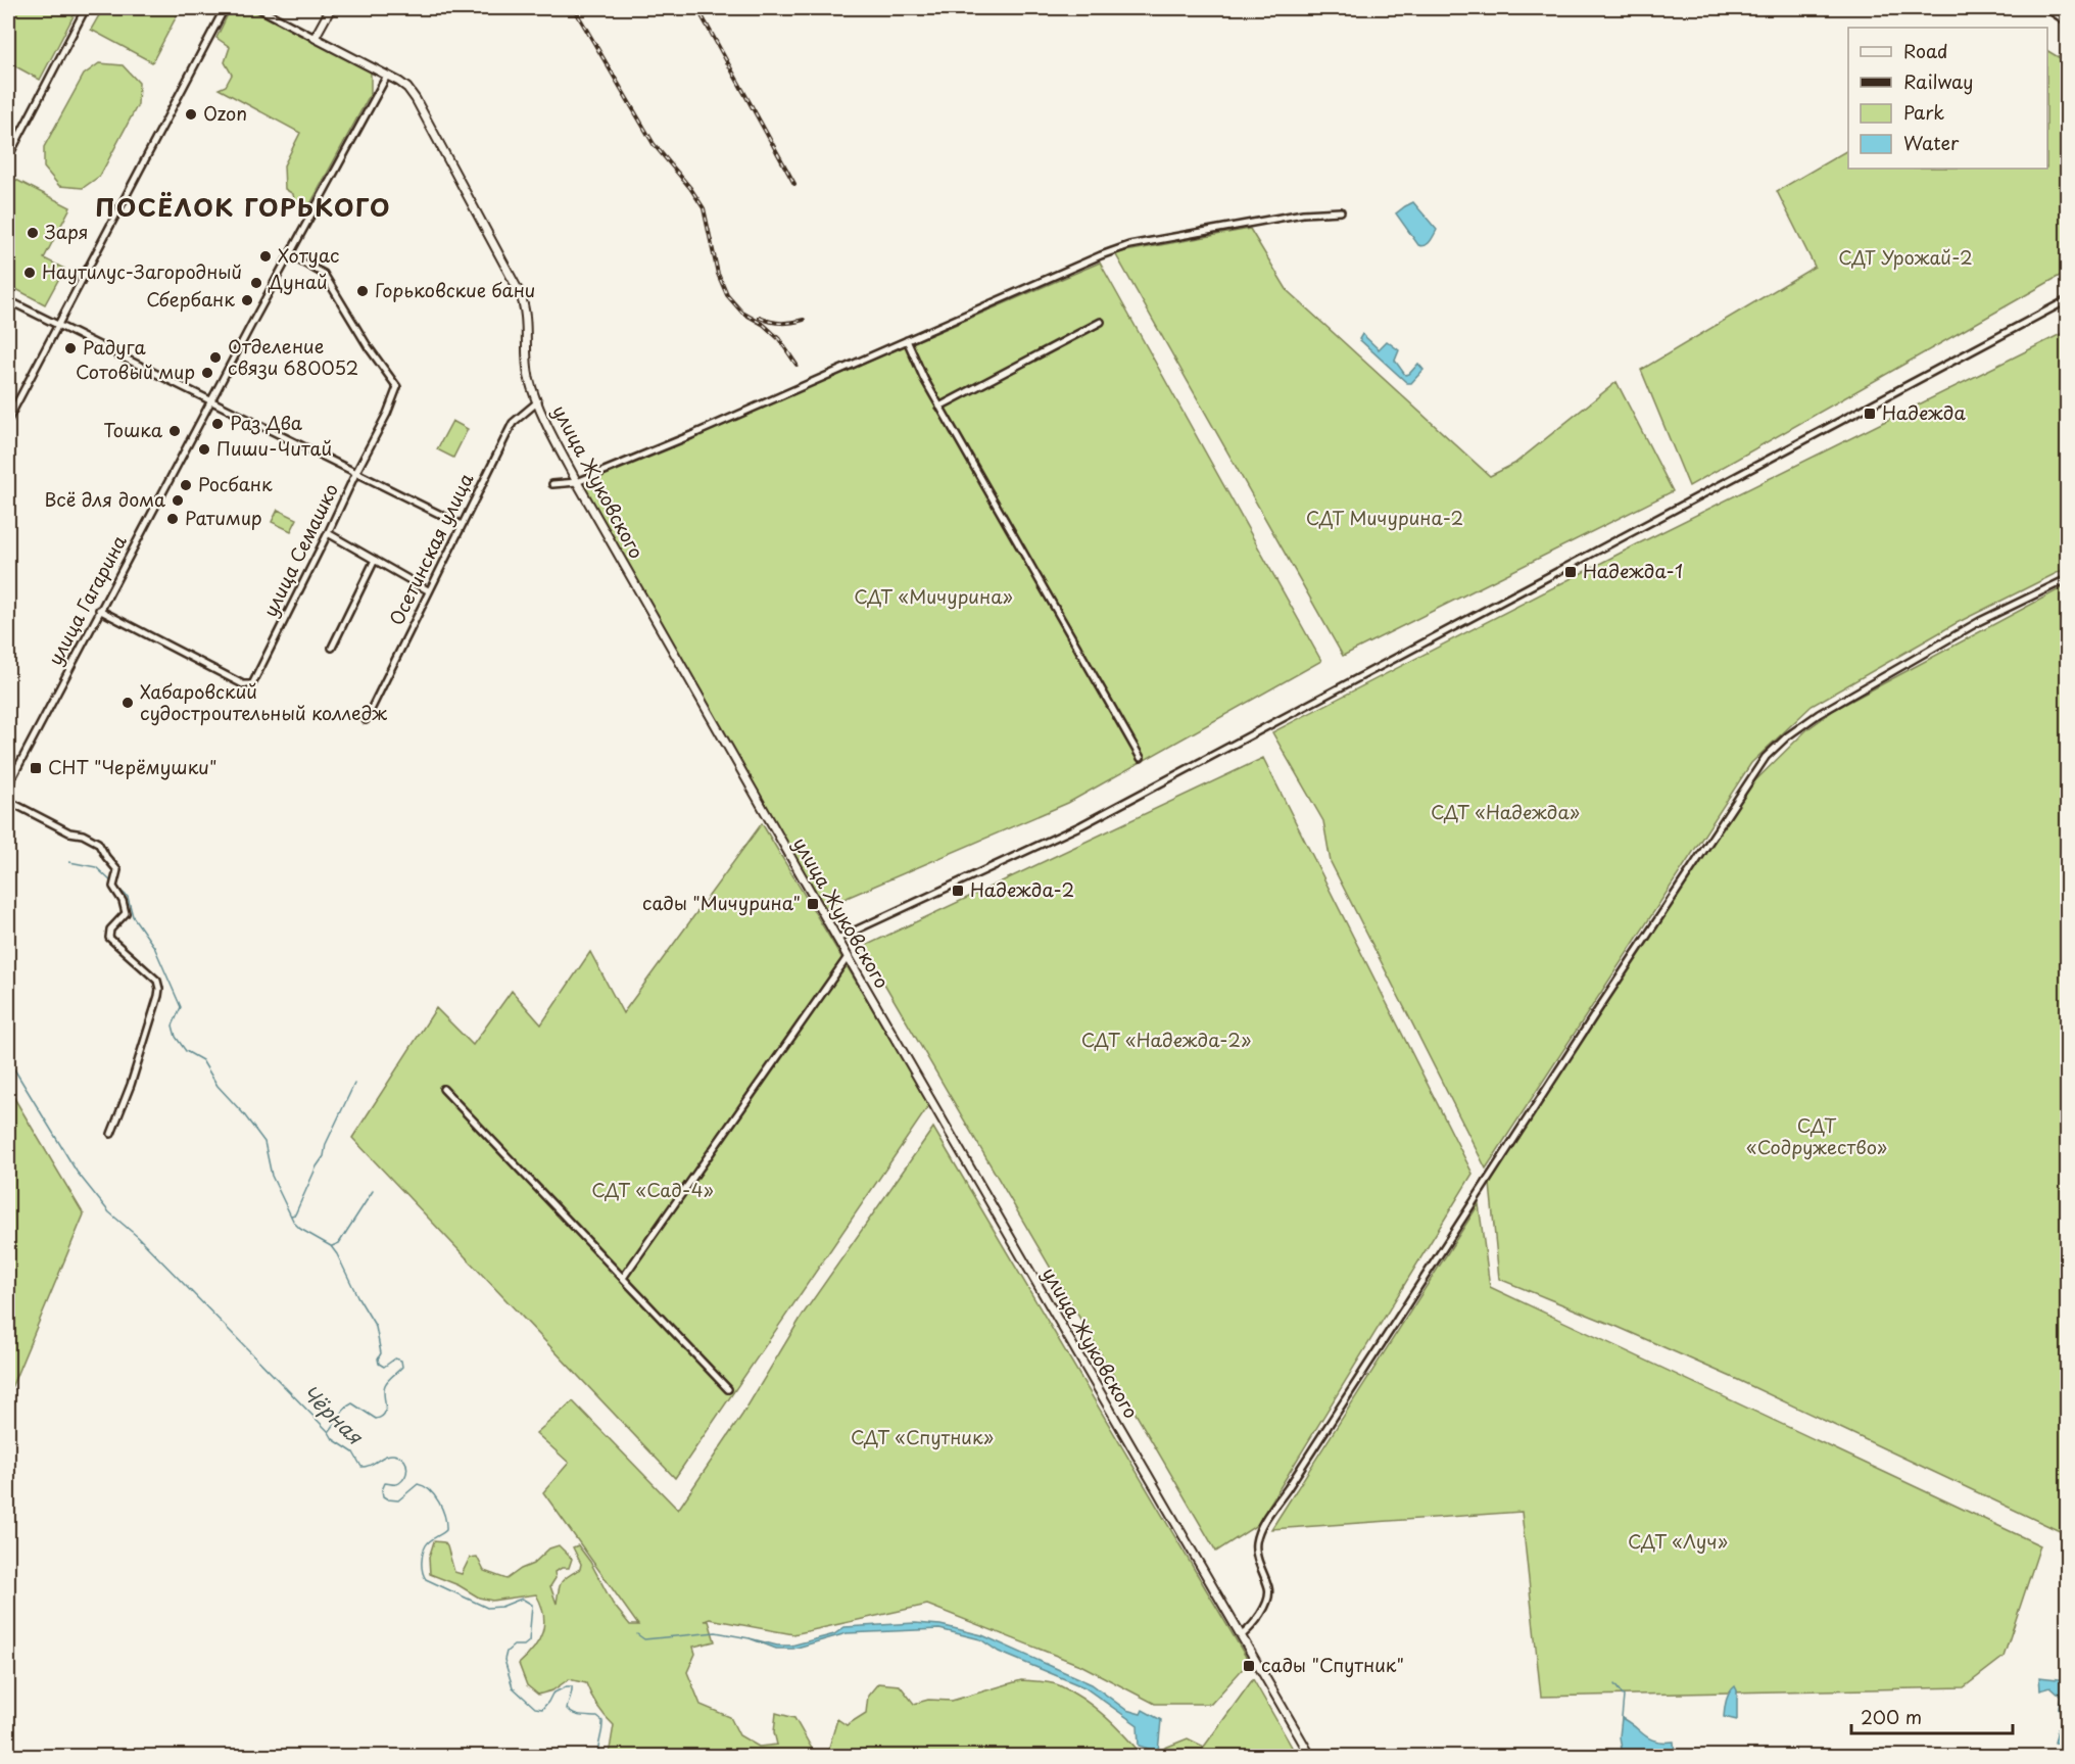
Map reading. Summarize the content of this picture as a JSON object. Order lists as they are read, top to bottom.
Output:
{
  "streets": {
    "main road": ["улица Жуковского"],
    "street": ["Осетинская улица", "улица Семашко", "улица Гагарина"]
  },
  "crossings": [
    ["улица Жуковского", "Осетинская улица"],
    ["улица Жуковского", "улица Гагарина"],
    ["улица Семашко", "улица Гагарина"]
  ],
  "districts": ["ПОСЁЛОК ГОРЬКОГО"],
  "water": ["Чёрная"],
  "parks": [
    "СДТ Урожай-2",
    "СДТ Мичурина-2",
    "СДТ «Мичурина»",
    "СДТ «Надежда»",
    "СДТ «Надежда-2»",
    "СДТ «Содружество»",
    "СДТ «Сад-4»",
    "СДТ «Спутник»",
    "СДТ «Луч»"
  ],
  "places": {
    "other": [
      "Ozon",
      "Заря",
      "Хотуас",
      "Наутилус-Загородный",
      "Дунай",
      "Горьковские бани",
      "Сбербанк",
      "Радуга",
      "Отделение связи 680052",
      "Сотовый мир",
      "Раз Два",
      "Тошка",
      "Пиши-Читай",
      "Росбанк",
      "Всё для дома",
      "Ратимир",
      "Хабаровский судостроительный колледж"
    ],
    "transit": [
      "Надежда",
      "Надежда-1",
      "СНТ \"Черёмушки\"",
      "Надежда-2",
      "сады \"Мичурина\"",
      "сады \"Спутник\""
    ]
  },
  "legend": [
    "Road",
    "Railway",
    "Park",
    "Water"
  ],
  "scale_bar": "200 m"
}
